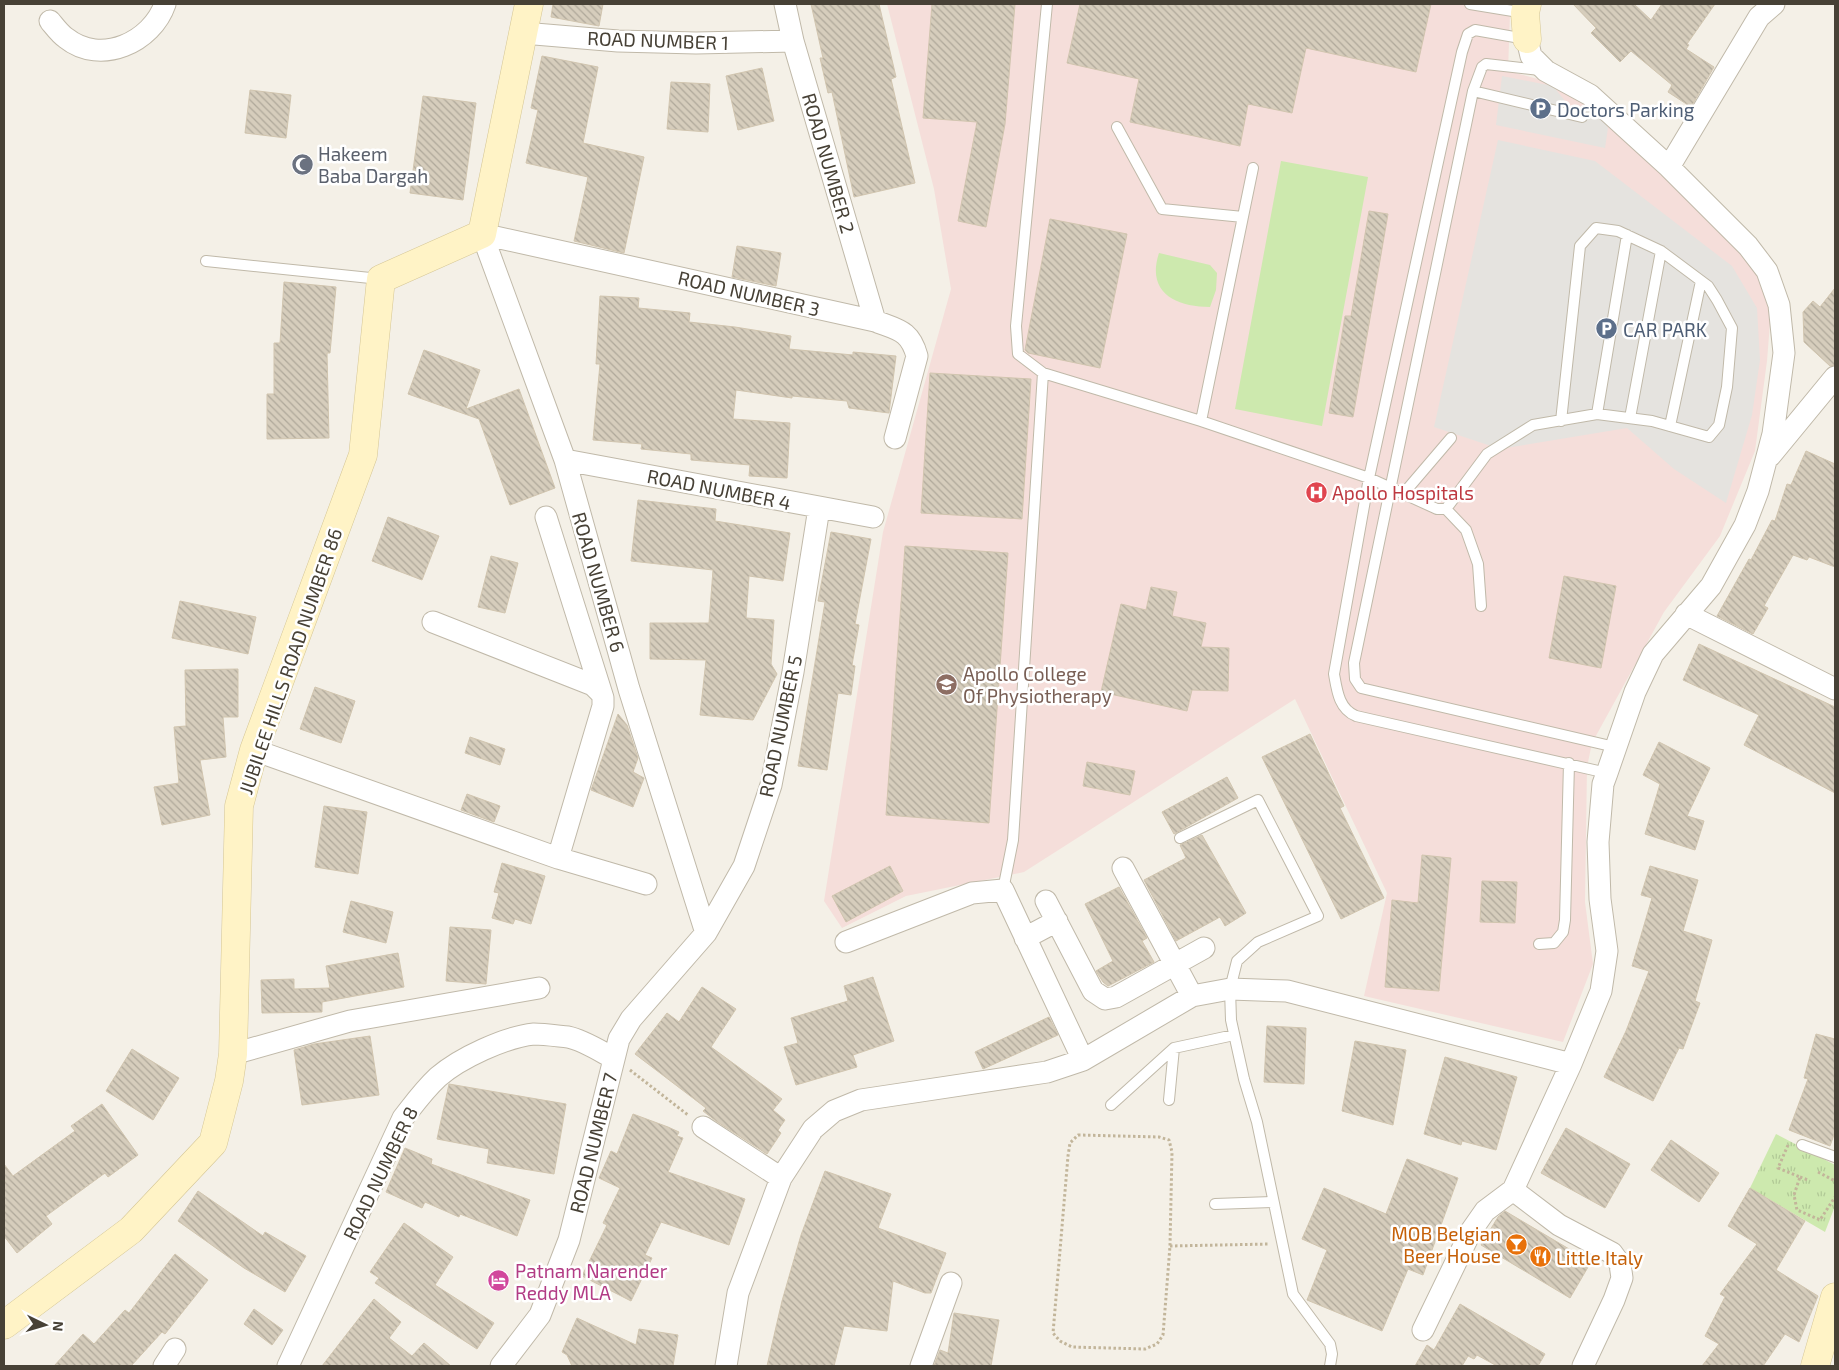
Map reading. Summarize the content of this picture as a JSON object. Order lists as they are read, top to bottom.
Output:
{
  "streets": {
    "street": [
      "ROAD NUMBER 1",
      "ROAD NUMBER 2",
      "ROAD NUMBER 3",
      "ROAD NUMBER 4",
      "ROAD NUMBER 6",
      "JUBILEE HILLS ROAD NUMBER 86",
      "ROAD NUMBER 5",
      "ROAD NUMBER 7",
      "ROAD NUMBER 8"
    ]
  },
  "crossings": [
    ["ROAD NUMBER 1", "ROAD NUMBER 2"],
    ["ROAD NUMBER 2", "ROAD NUMBER 3"],
    ["ROAD NUMBER 3", "ROAD NUMBER 6"],
    ["ROAD NUMBER 4", "ROAD NUMBER 6"],
    ["ROAD NUMBER 4", "ROAD NUMBER 5"],
    ["ROAD NUMBER 6", "ROAD NUMBER 5"],
    ["ROAD NUMBER 6", "ROAD NUMBER 7"],
    ["ROAD NUMBER 5", "ROAD NUMBER 7"],
    ["ROAD NUMBER 7", "ROAD NUMBER 8"]
  ],
  "places": {
    "parking": ["Doctors Parking", "CAR PARK"],
    "mosque": ["Hakeem Baba Dargah"],
    "hospital": ["Apollo Hospitals"],
    "school or university": ["Apollo College Of Physiotherapy"],
    "bar": ["MOB Belgian Beer House"],
    "restaurant": ["Little Italy"],
    "hotel": ["Patnam Narender Reddy MLA"]
  },
  "north": "right"
}
